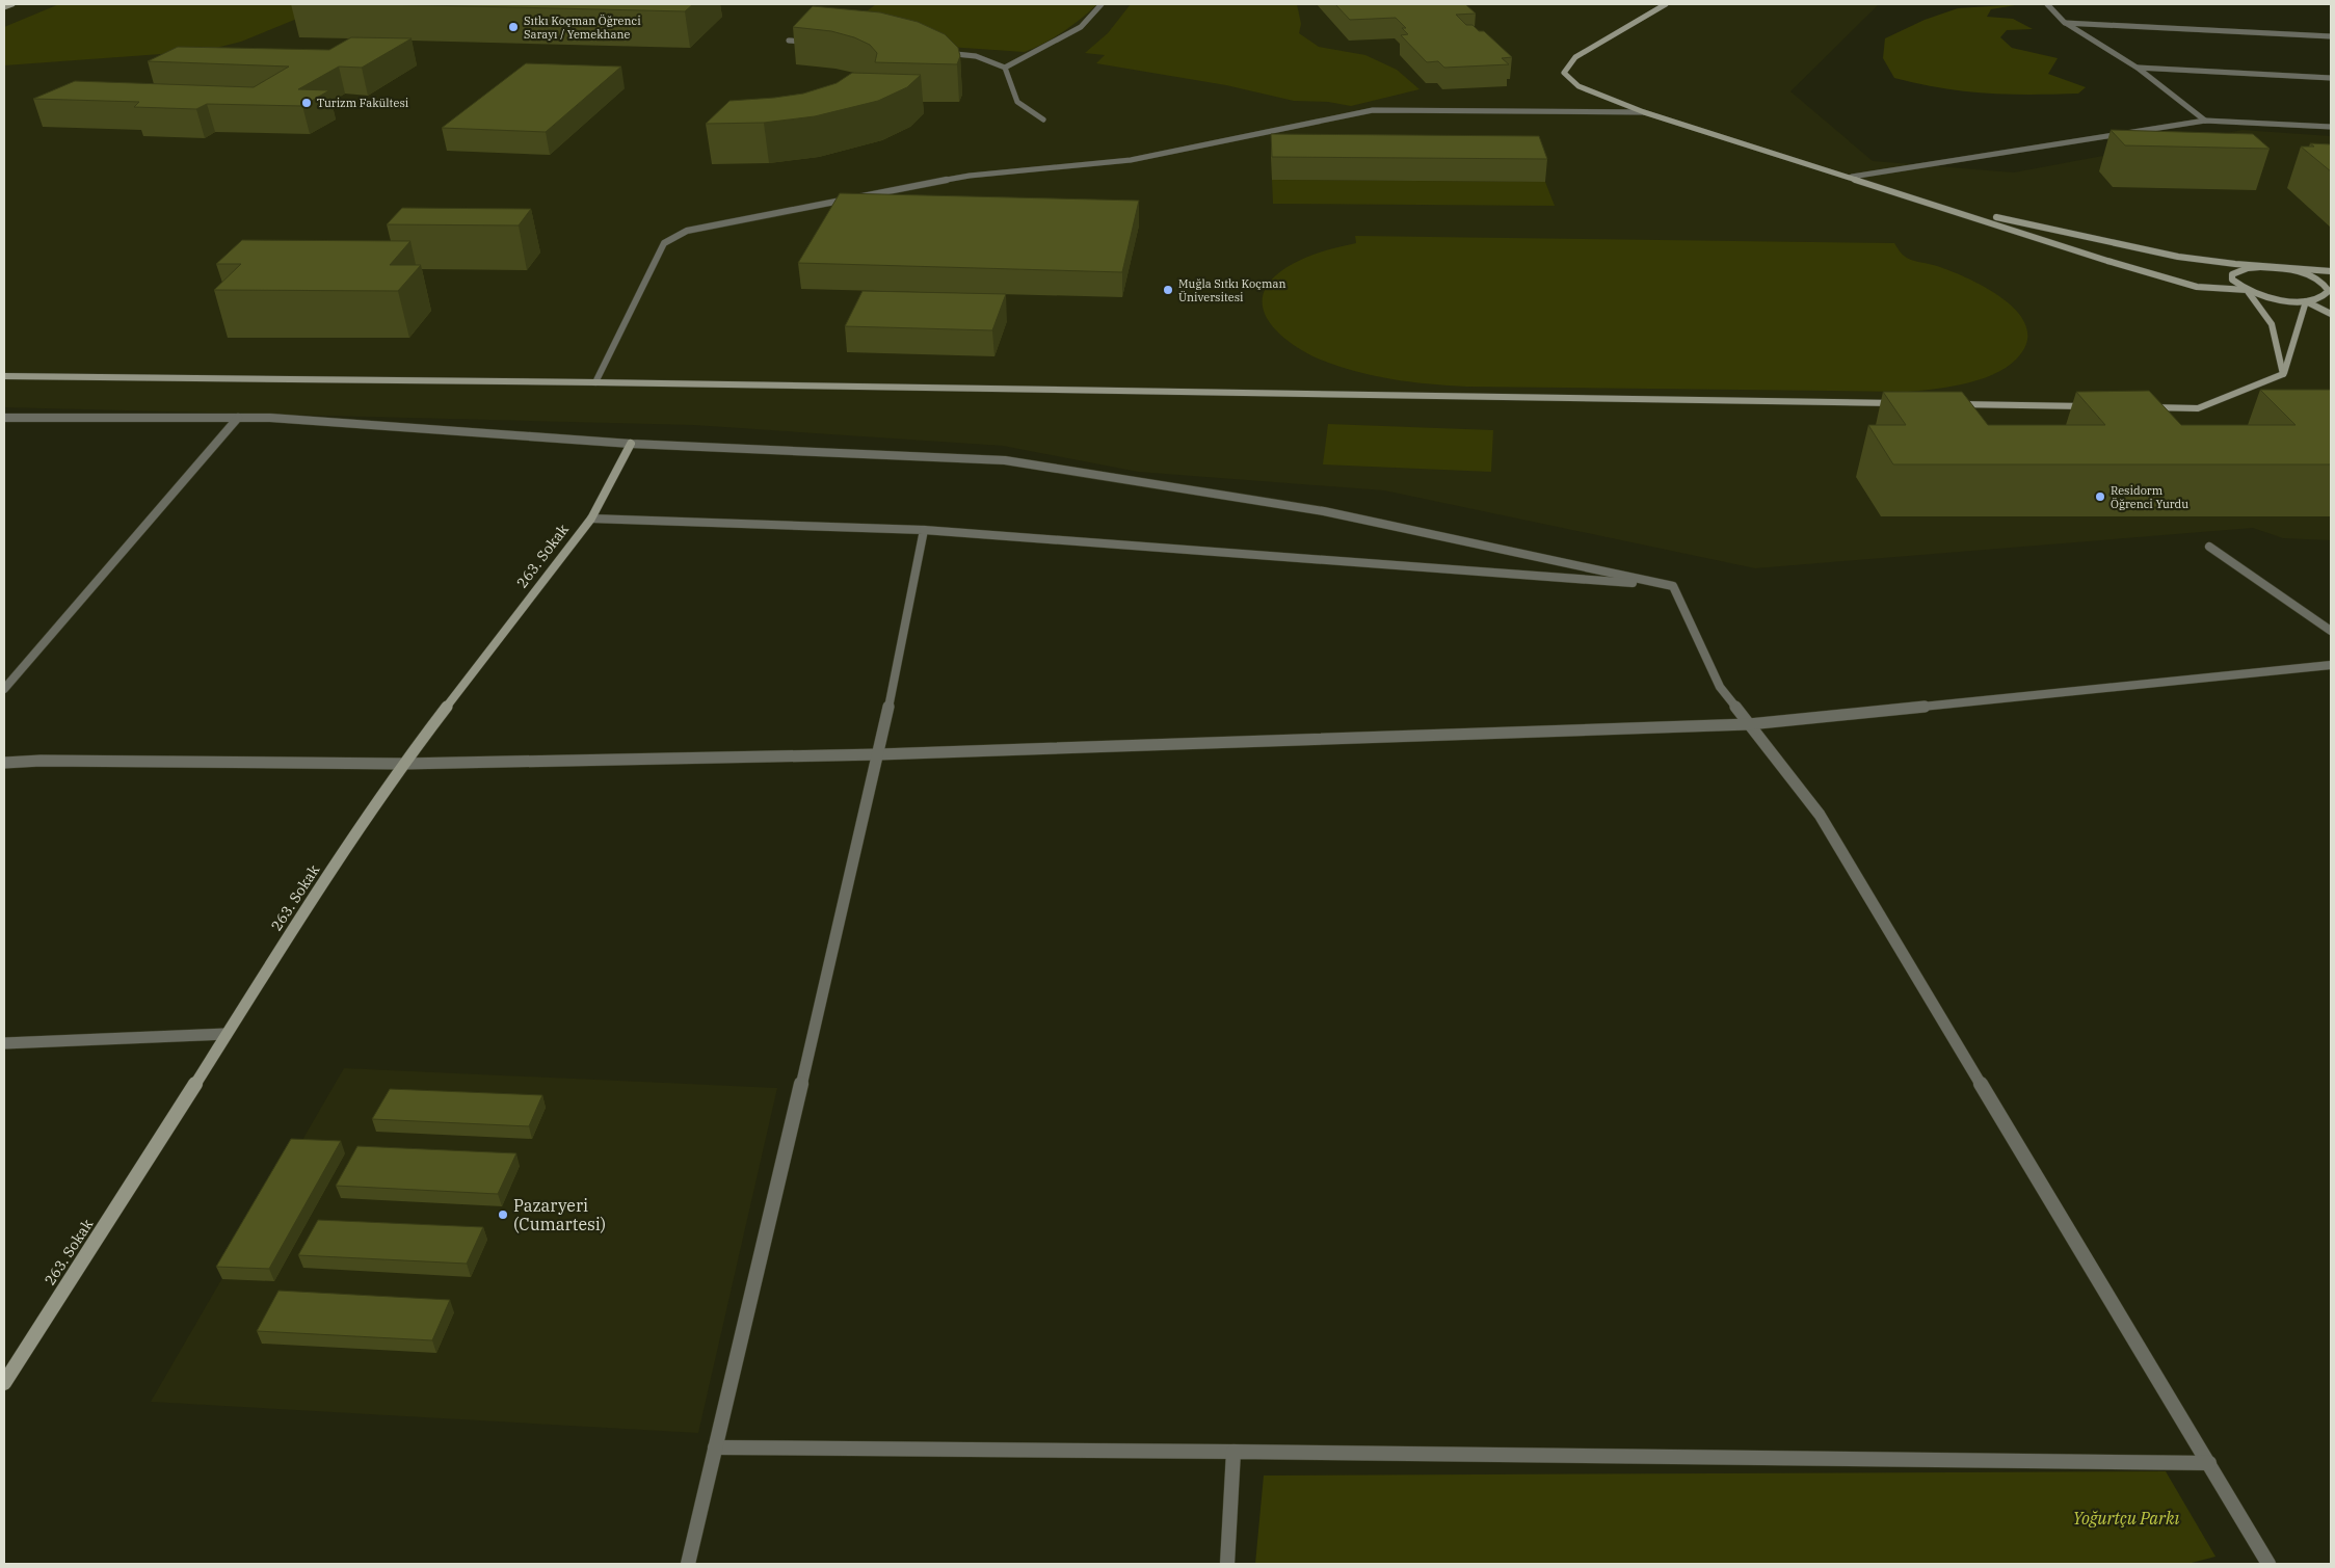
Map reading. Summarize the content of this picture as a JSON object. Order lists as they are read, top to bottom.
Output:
{
  "streets": {
    "street": ["263. Sokak"]
  },
  "parks": ["Yoğurtçu Parkı"],
  "places": [
    "Sıtkı Koçman Öğrenci Sarayı / Yemekhane",
    "Turizm Fakültesi",
    "Muğla Sıtkı Koçman Üniversitesi",
    "Residorm Öğrenci Yurdu",
    "Pazaryeri (Cumartesi)"
  ]
}
